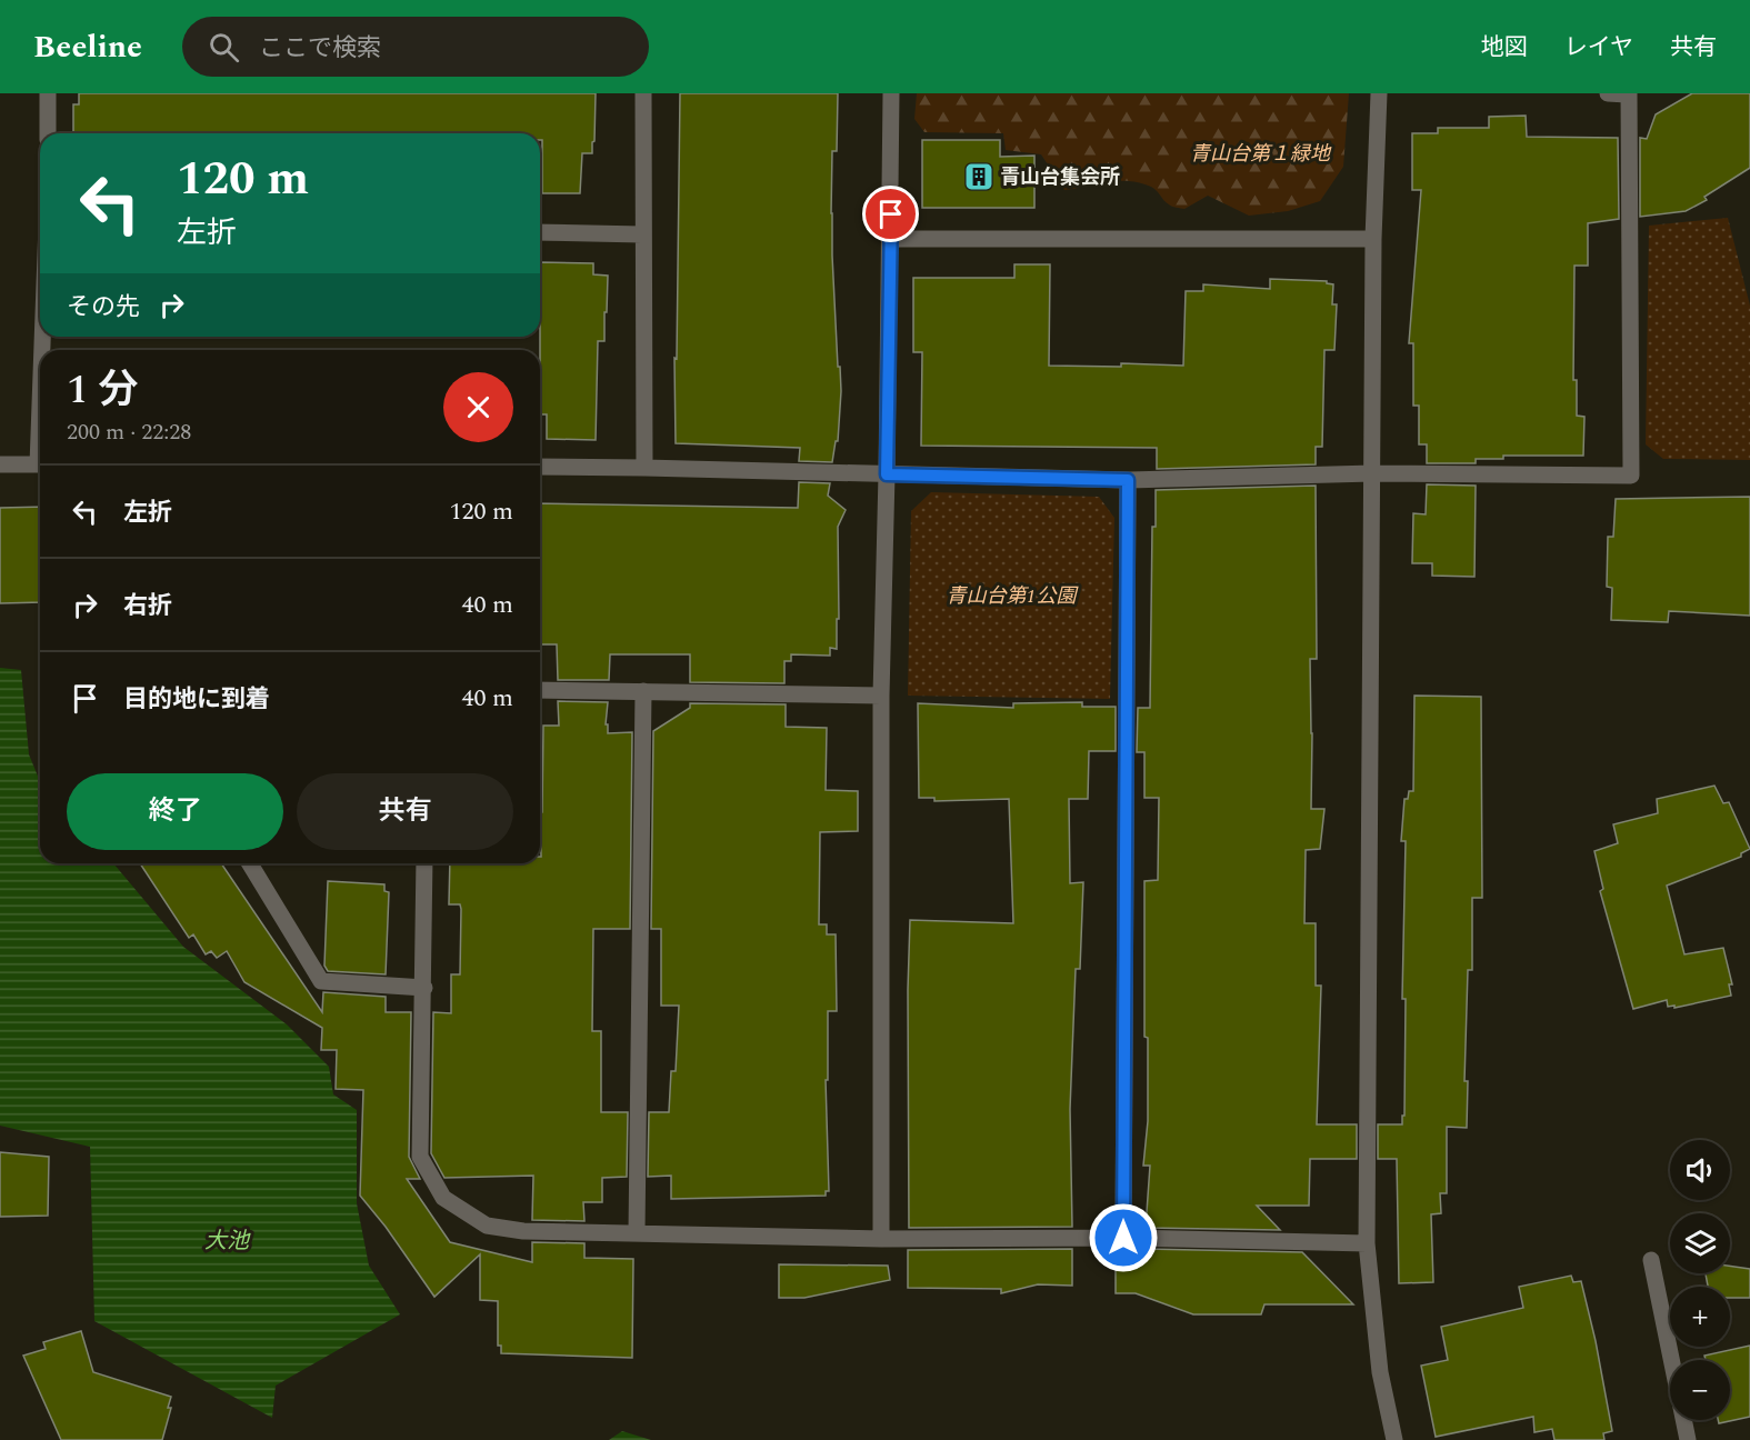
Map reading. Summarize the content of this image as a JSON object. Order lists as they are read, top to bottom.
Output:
{
  "water": ["大池"],
  "parks": ["青山台第１緑地", "青山台第1公園"],
  "places": {
    "building": ["青山台集会所"]
  },
  "page": {
    "header": "Beeline",
    "search": "ここで検索",
    "nav": ["地図", "レイヤ", "共有"],
    "turn": ["120 m", "左折"],
    "then": "その先",
    "heading": ["1 分", "200 m · 22:28"],
    "list": [
      {
        "name": "左折",
        "value": "120 m"
      },
      {
        "name": "右折",
        "value": "40 m"
      },
      {
        "name": "目的地に到着",
        "value": "40 m"
      }
    ],
    "buttons": ["終了", "共有"],
    "map_buttons": ["+", "−"]
  }
}
